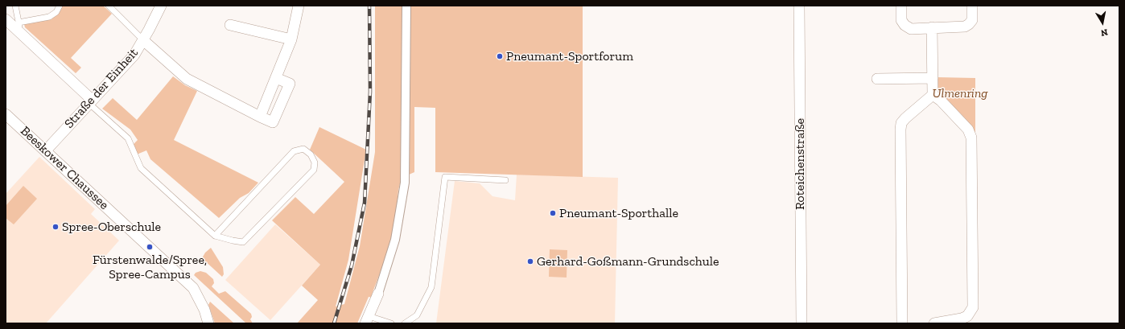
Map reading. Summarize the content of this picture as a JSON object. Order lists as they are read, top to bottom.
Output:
{
  "streets": {
    "street": ["Straße der Einheit", "Roteichenstraße", "Beeskower Chaussee"]
  },
  "crossings": [
    ["Straße der Einheit", "Beeskower Chaussee"]
  ],
  "parks": ["Ulmenring"],
  "places": [
    "Pneumant-Sportforum",
    "Pneumant-Sporthalle",
    "Spree-Oberschule",
    "Fürstenwalde/Spree, Spree-Campus",
    "Gerhard-Goßmann-Grundschule"
  ],
  "north": "bottom"
}
